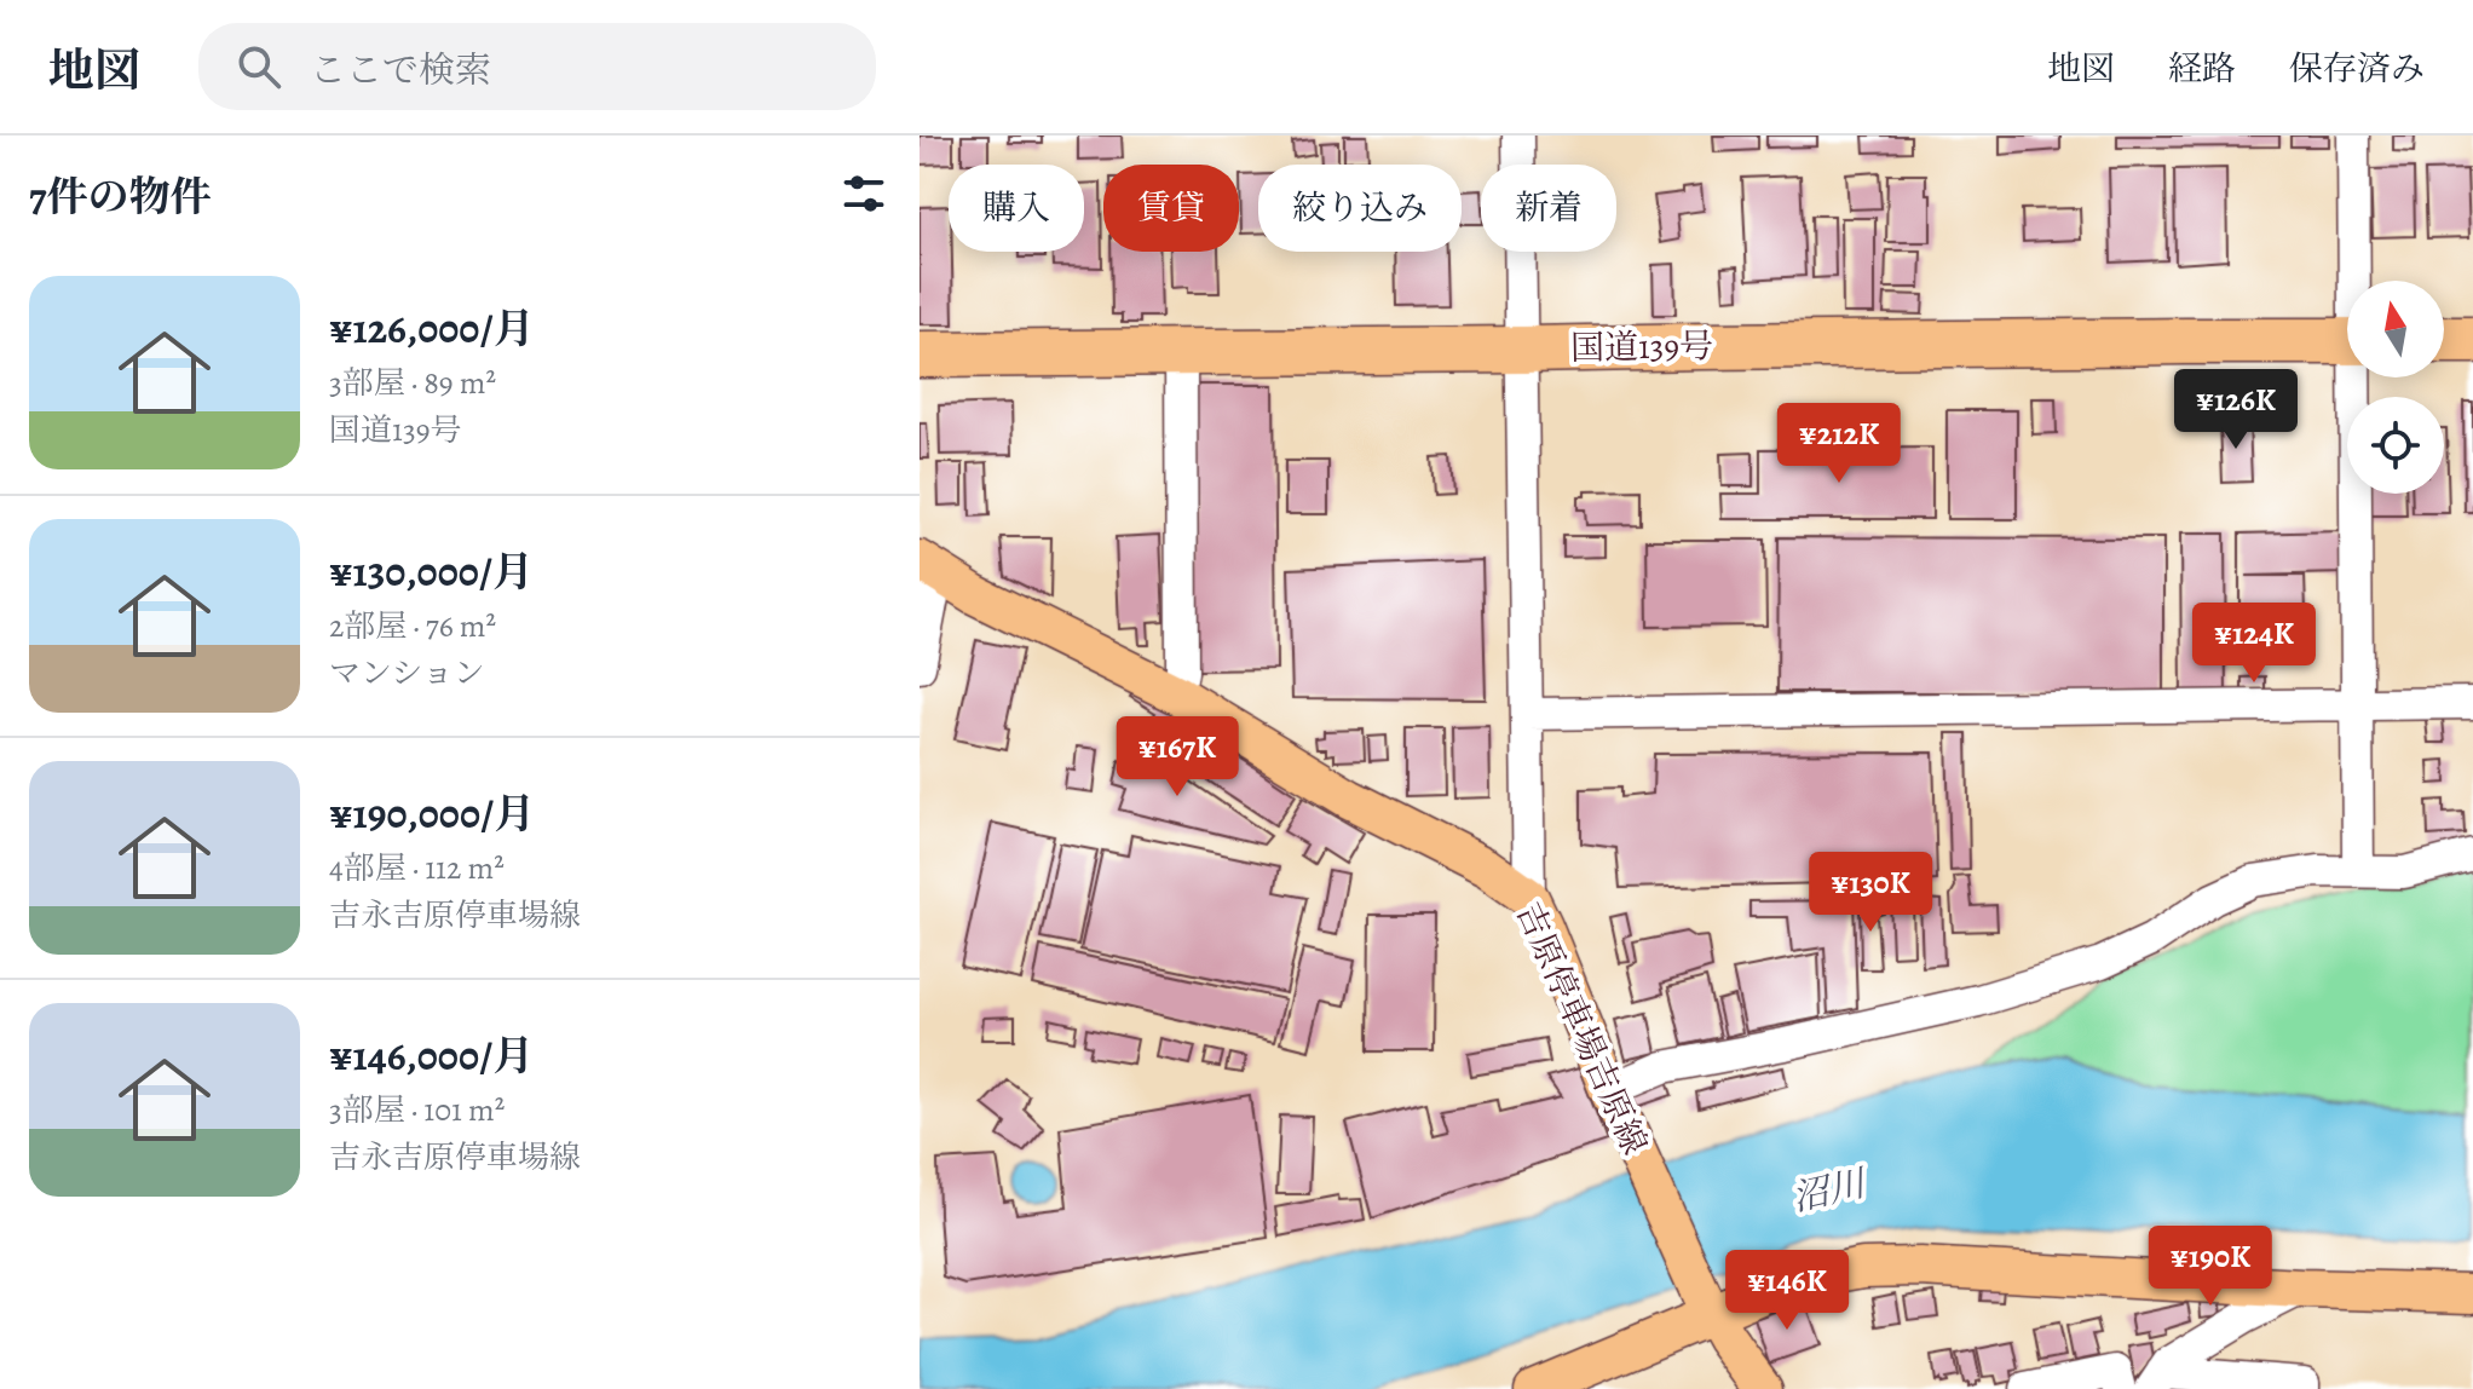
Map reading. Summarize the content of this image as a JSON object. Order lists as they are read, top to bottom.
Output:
{
  "streets": {
    "highway": ["国道139号"],
    "main road": ["吉原停車場吉原線"]
  },
  "water": ["沼川"],
  "north": "top",
  "page": {
    "header": "地図",
    "search": "ここで検索",
    "nav": ["地図", "経路", "保存済み"],
    "heading": "7件の物件",
    "chip": [
      "購入",
      "賃貸",
      "絞り込み",
      "新着"
    ],
    "list": [
      {
        "name": "¥126,000/月",
        "note": "3部屋 · 89 m² · 国道139号"
      },
      {
        "name": "¥130,000/月",
        "note": "2部屋 · 76 m² · マンション"
      },
      {
        "name": "¥190,000/月",
        "note": "4部屋 · 112 m² · 吉永吉原停車場線"
      },
      {
        "name": "¥146,000/月",
        "note": "3部屋 · 101 m² · 吉永吉原停車場線"
      }
    ],
    "price": [
      "¥126K",
      "¥212K",
      "¥124K",
      "¥167K",
      "¥130K",
      "¥190K",
      "¥146K"
    ]
  }
}
